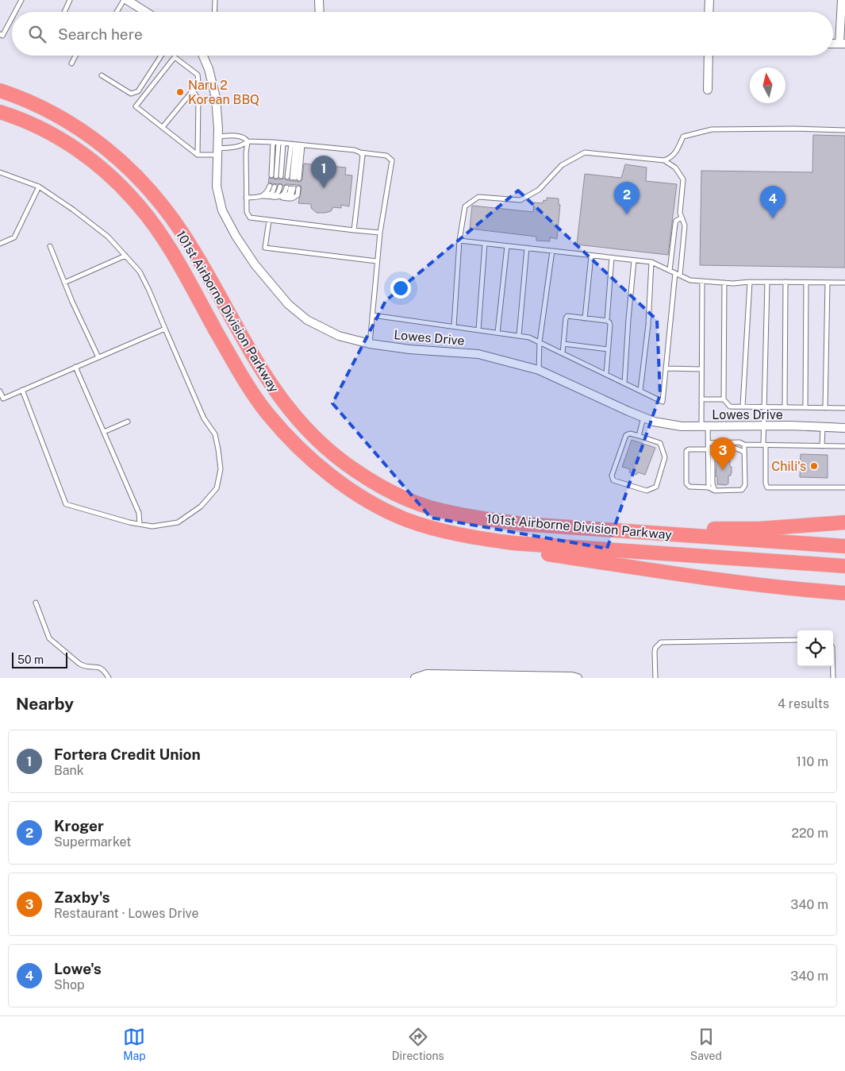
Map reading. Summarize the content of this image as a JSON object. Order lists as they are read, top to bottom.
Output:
{
  "streets": {
    "highway": ["101st Airborne Division Parkway"],
    "street": ["Lowes Drive"]
  },
  "places": ["Naru 2 Korean BBQ", "Chili's"],
  "scale_bar": "50 m",
  "north": "top",
  "page": {
    "search": "Search here",
    "pins": [
      "1",
      "2",
      "4",
      "3"
    ],
    "scale": "50 m",
    "heading": ["Nearby", "4 results"],
    "list": [
      {
        "mark": "1",
        "name": "Fortera Credit Union",
        "note": "Bank",
        "value": "110 m"
      },
      {
        "mark": "2",
        "name": "Kroger",
        "note": "Supermarket",
        "value": "220 m"
      },
      {
        "mark": "3",
        "name": "Zaxby's",
        "note": "Restaurant · Lowes Drive",
        "value": "340 m"
      },
      {
        "mark": "4",
        "name": "Lowe's",
        "note": "Shop",
        "value": "340 m"
      }
    ],
    "nav": ["Map", "Directions", "Saved"]
  }
}
